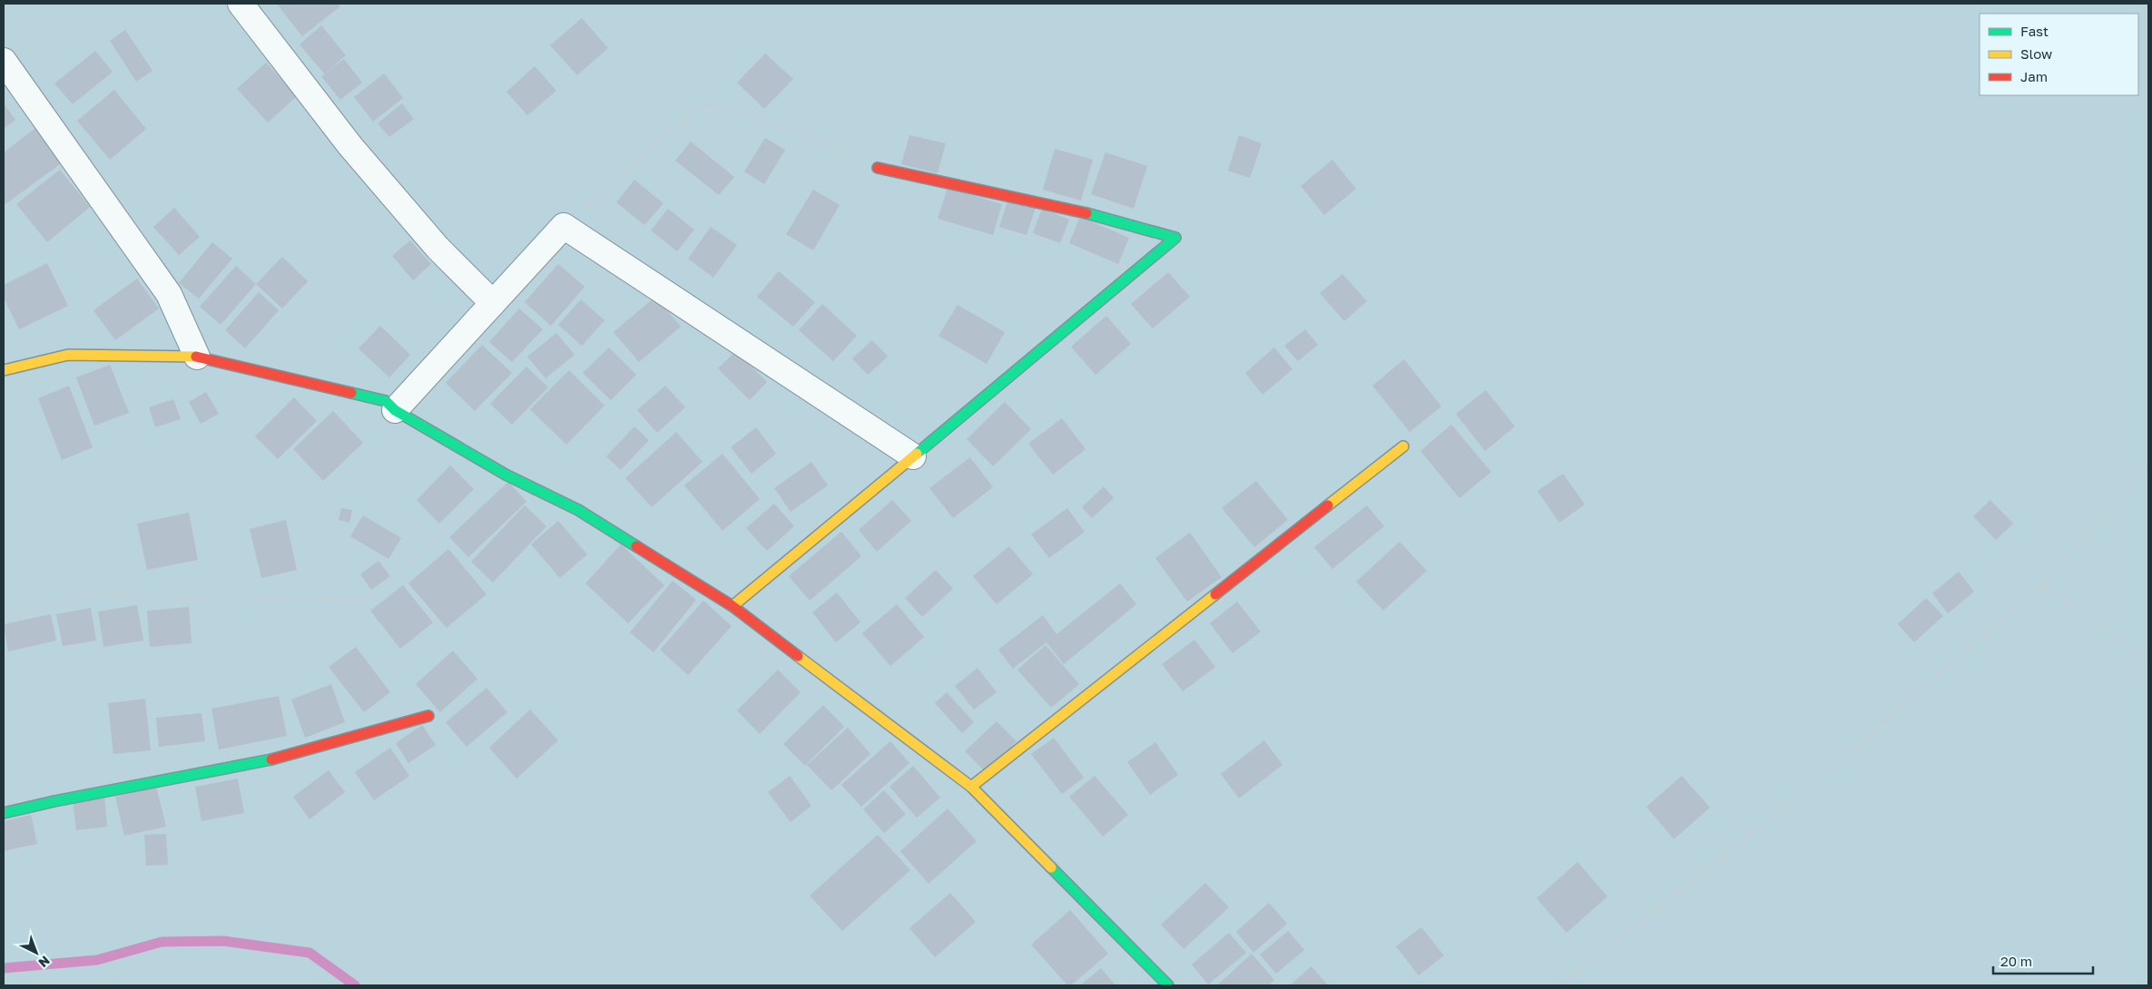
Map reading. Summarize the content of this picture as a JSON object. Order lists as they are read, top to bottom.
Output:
{
  "legend": ["Fast", "Slow", "Jam"],
  "scale_bar": "20 m",
  "north": "bottom right"
}
